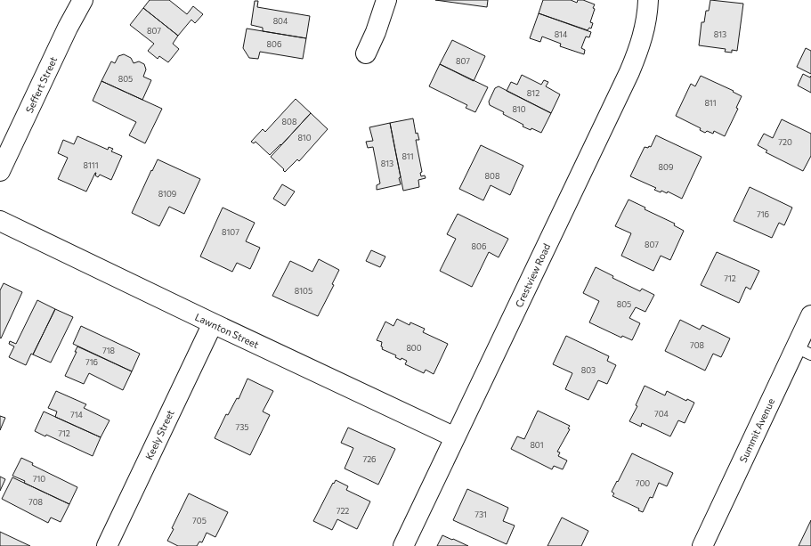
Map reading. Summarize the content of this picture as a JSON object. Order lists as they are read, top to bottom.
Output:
{
  "streets": {
    "street": [
      "Seffert Street",
      "Crestview Road",
      "Lawnton Street",
      "Summit Avenue",
      "Keely Street"
    ]
  },
  "crossings": [
    ["Crestview Road", "Lawnton Street"],
    ["Lawnton Street", "Keely Street"]
  ],
  "house_numbers": [
    "804",
    "807",
    "814",
    "813",
    "806",
    "807",
    "805",
    "812",
    "811",
    "810",
    "808",
    "810",
    "720",
    "811",
    "813",
    "8111",
    "809",
    "808",
    "8109",
    "716",
    "8107",
    "807",
    "806",
    "712",
    "8105",
    "805",
    "708",
    "800",
    "718",
    "716",
    "803",
    "704",
    "714",
    "735",
    "712",
    "801",
    "726",
    "710",
    "700",
    "708",
    "722",
    "731",
    "705"
  ]
}
